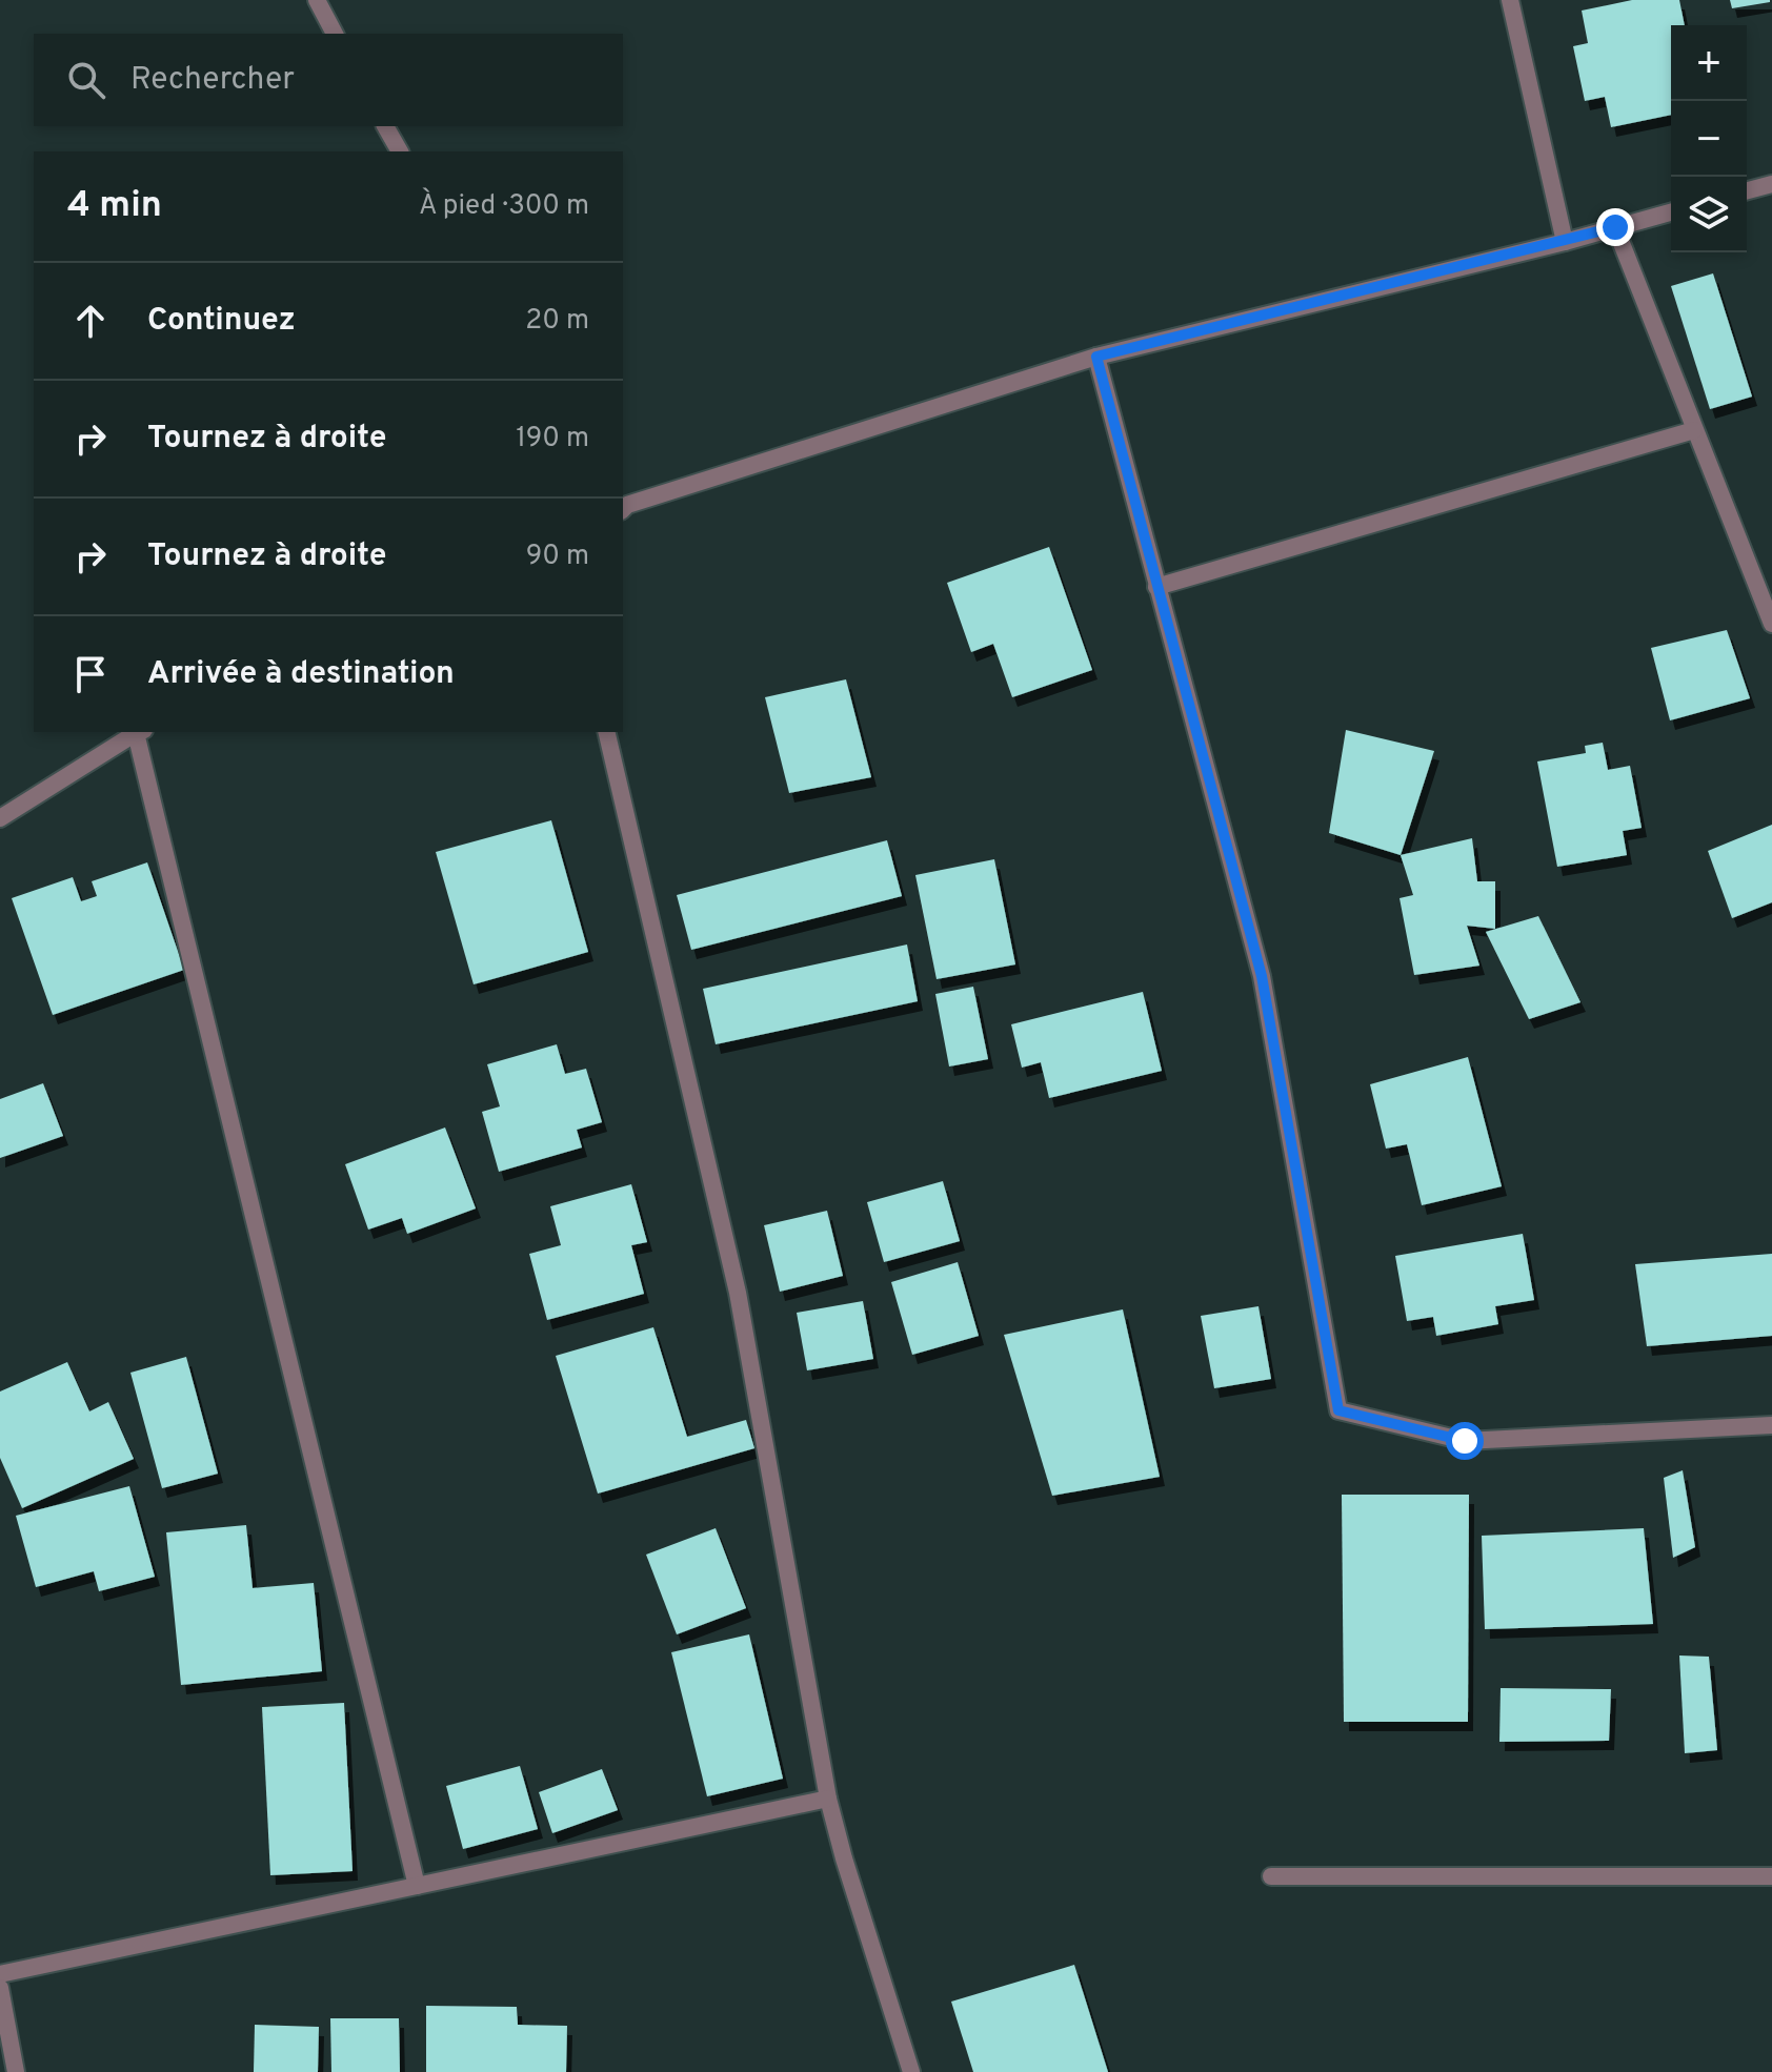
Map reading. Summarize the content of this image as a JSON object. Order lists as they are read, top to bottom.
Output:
{
  "page": {
    "map_buttons": ["+", "−"],
    "search": "Rechercher",
    "heading": ["4 min", "À pied · 300 m"],
    "list": [
      ["Continuez", "20 m"],
      ["Tournez à droite", "190 m"],
      ["Tournez à droite", "90 m"],
      "Arrivée à destination"
    ]
  }
}
